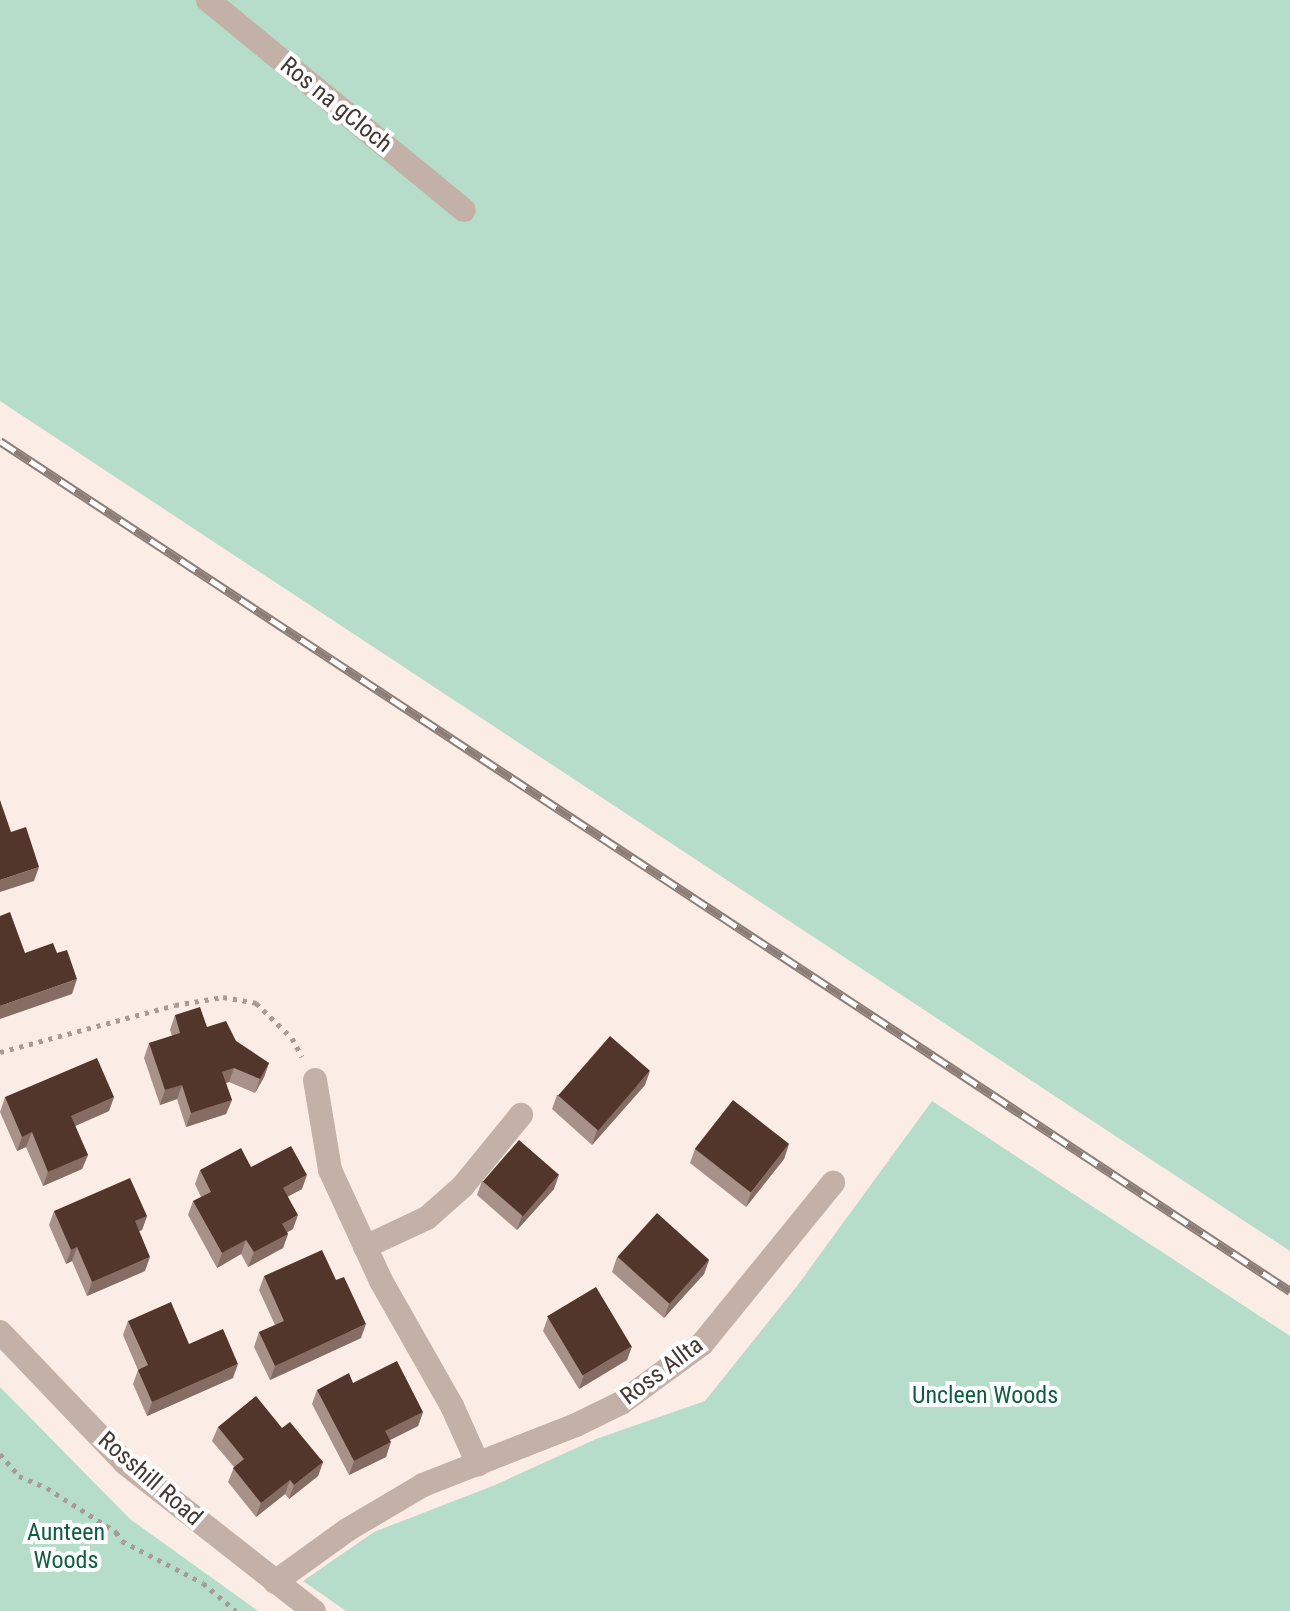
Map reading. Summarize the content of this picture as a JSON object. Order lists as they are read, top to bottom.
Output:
{
  "streets": {
    "street": ["Ros na gCloch", "Ross Allta", "Rosshill Road"]
  },
  "crossings": [
    ["Ross Allta", "Rosshill Road"]
  ],
  "parks": ["Uncleen Woods", "Aunteen Woods"]
}
